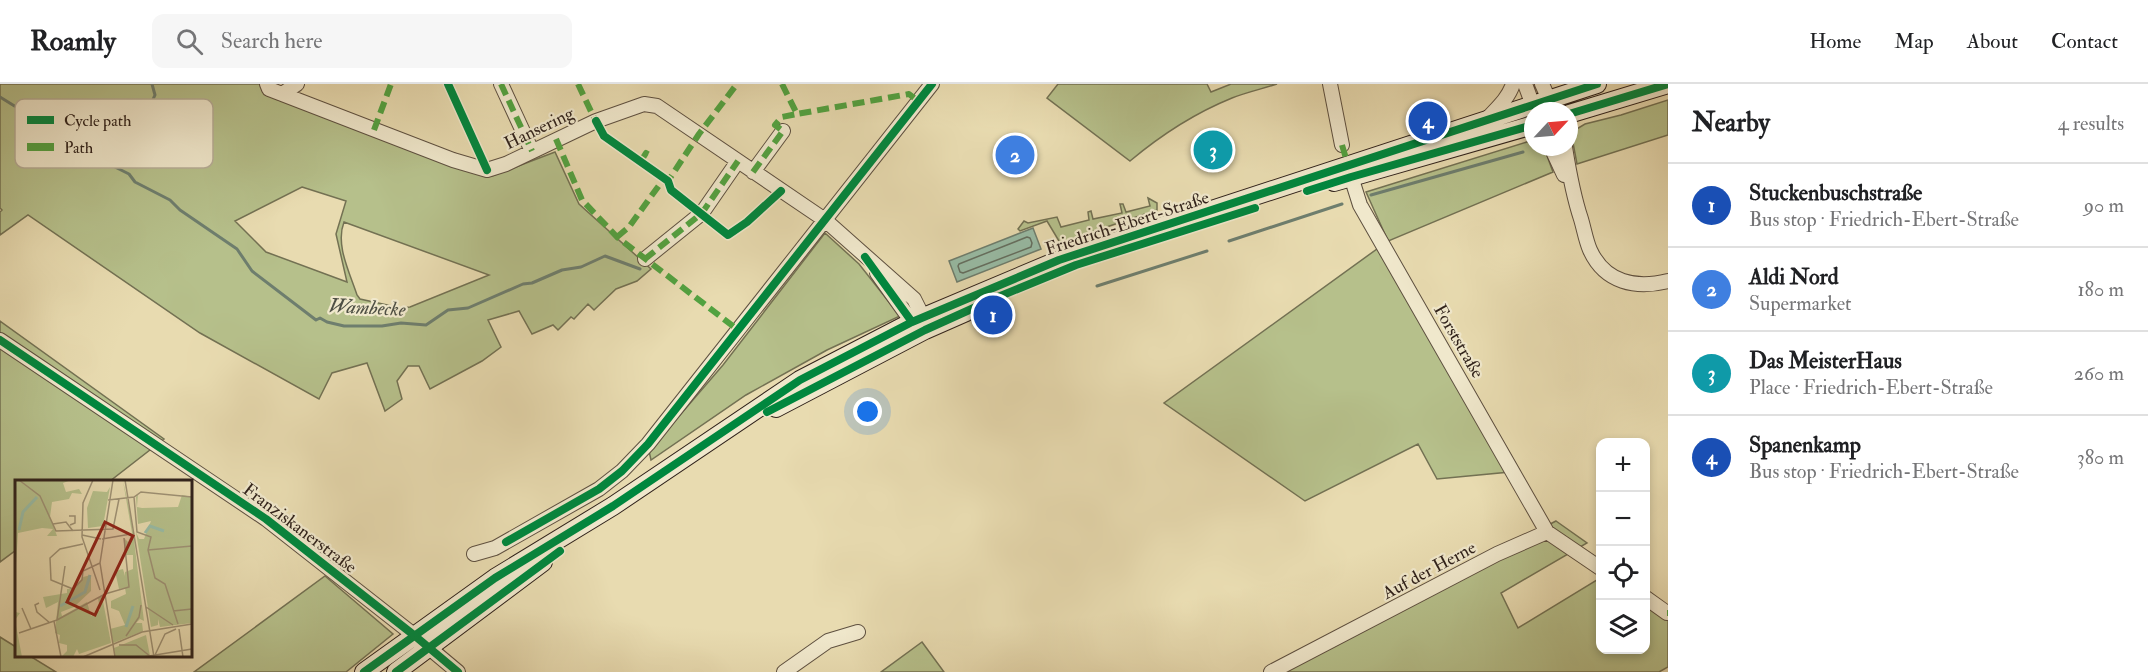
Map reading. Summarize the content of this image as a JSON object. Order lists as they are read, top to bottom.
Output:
{
  "streets": {
    "main road": ["Friedrich-Ebert-Straße"],
    "street": [
      "Hansering",
      "Forststraße",
      "Franziskanerstraße",
      "Auf der Herne"
    ]
  },
  "crossings": [
    ["Hansering", "Friedrich-Ebert-Straße"],
    ["Friedrich-Ebert-Straße", "Forststraße"],
    ["Friedrich-Ebert-Straße", "Franziskanerstraße"],
    ["Forststraße", "Auf der Herne"]
  ],
  "water": ["Wambecke"],
  "legend": ["Cycle path", "Path"],
  "north": "top right",
  "page": {
    "header": "Roamly",
    "search": "Search here",
    "nav": [
      "Home",
      "Map",
      "About",
      "Contact"
    ],
    "heading": ["Nearby", "4 results"],
    "pins": [
      "4",
      "3",
      "2",
      "1"
    ],
    "list": [
      {
        "mark": "1",
        "name": "Stuckenbuschstraße",
        "note": "Bus stop · Friedrich-Ebert-Straße",
        "value": "90 m"
      },
      {
        "mark": "2",
        "name": "Aldi Nord",
        "note": "Supermarket",
        "value": "180 m"
      },
      {
        "mark": "3",
        "name": "Das MeisterHaus",
        "note": "Place · Friedrich-Ebert-Straße",
        "value": "260 m"
      },
      {
        "mark": "4",
        "name": "Spanenkamp",
        "note": "Bus stop · Friedrich-Ebert-Straße",
        "value": "380 m"
      }
    ],
    "map_buttons": ["+", "−"]
  }
}
